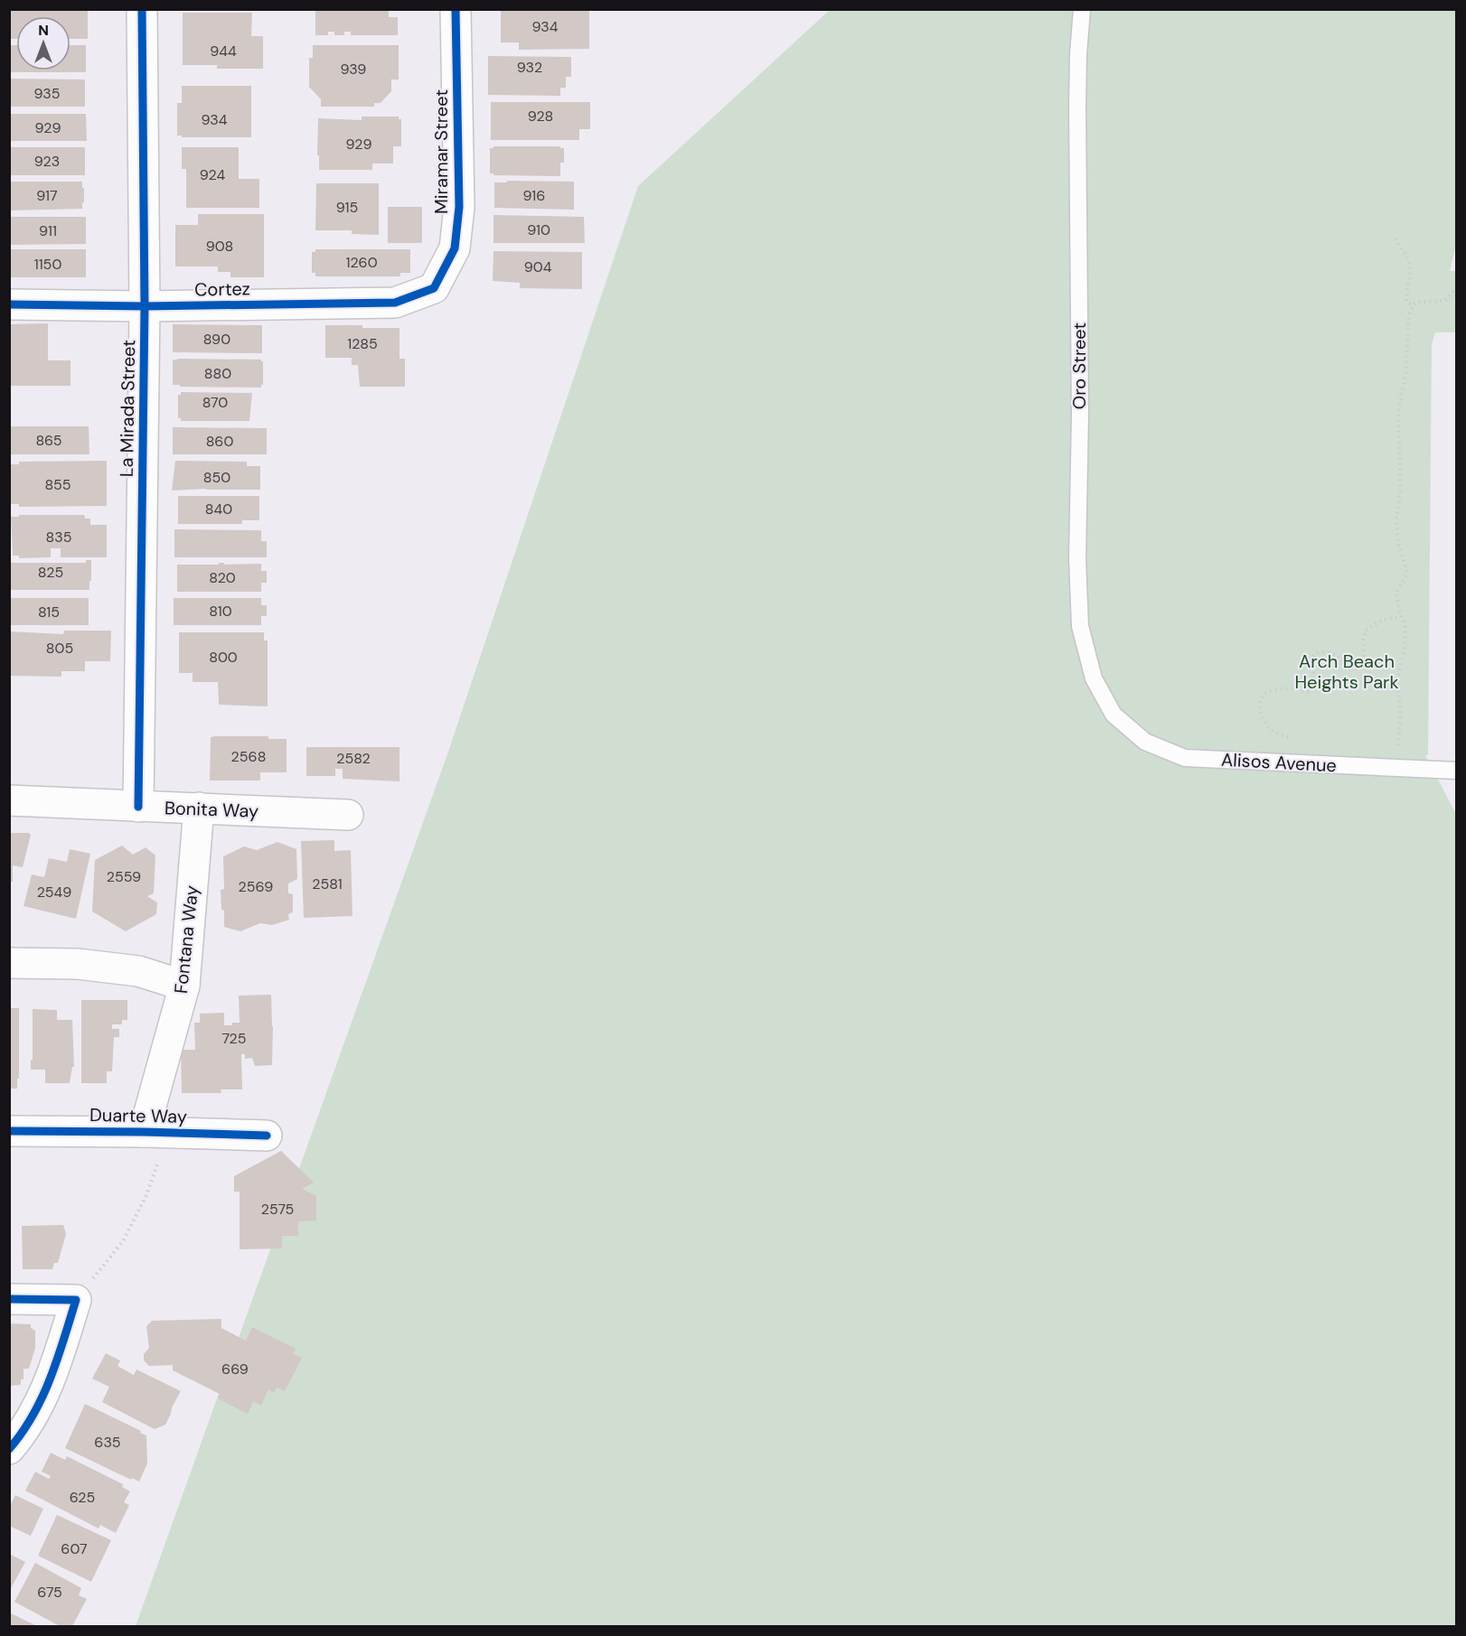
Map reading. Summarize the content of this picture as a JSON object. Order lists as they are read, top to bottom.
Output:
{
  "streets": {
    "street": [
      "Miramar Street",
      "Cortez",
      "La Mirada Street",
      "Bonita Way",
      "Fontana Way",
      "Duarte Way"
    ],
    "lane": ["Oro Street", "Alisos Avenue"]
  },
  "crossings": [
    ["Miramar Street", "Cortez"],
    ["Cortez", "La Mirada Street"],
    ["Oro Street", "Alisos Avenue"],
    ["La Mirada Street", "Bonita Way"],
    ["Bonita Way", "Fontana Way"],
    ["Fontana Way", "Duarte Way"]
  ],
  "parks": ["Arch Beach Heights Park"],
  "house_numbers": [
    "934",
    "944",
    "932",
    "939",
    "935",
    "928",
    "934",
    "929",
    "929",
    "923",
    "924",
    "917",
    "916",
    "915",
    "910",
    "911",
    "908",
    "1260",
    "1150",
    "904",
    "890",
    "1285",
    "880",
    "870",
    "865",
    "860",
    "850",
    "855",
    "840",
    "835",
    "825",
    "820",
    "810",
    "815",
    "805",
    "800",
    "2568",
    "2582",
    "2559",
    "2581",
    "2569",
    "2549",
    "725",
    "2575",
    "669",
    "635",
    "625",
    "607",
    "675"
  ],
  "north": "top"
}
